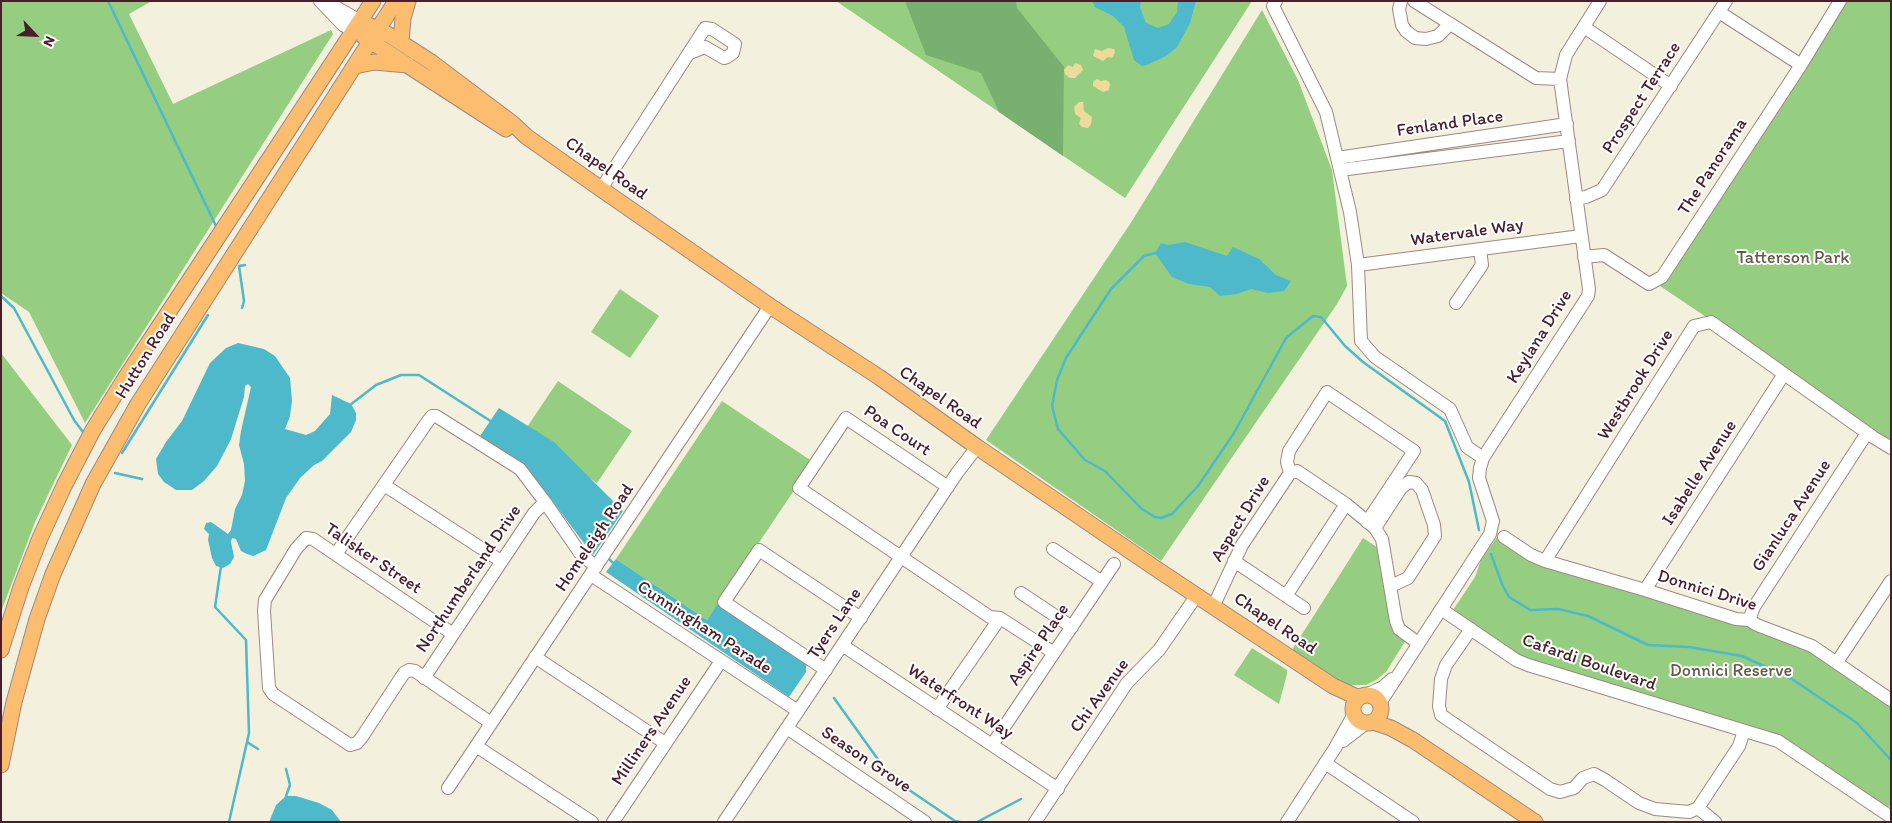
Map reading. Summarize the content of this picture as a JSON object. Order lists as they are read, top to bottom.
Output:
{
  "streets": {
    "main road": ["Chapel Road", "Hutton Road"],
    "street": [
      "Prospect Terrace",
      "Fenland Place",
      "The Panorama",
      "Watervale Way",
      "Keylana Drive",
      "Westbrook Drive",
      "Poa Court",
      "Isabelle Avenue",
      "Gianluca Avenue",
      "Aspect Drive",
      "Homeleigh Road",
      "Talisker Street",
      "Northumberland Drive",
      "Donnici Drive",
      "Tyers Lane",
      "Cunningham Parade",
      "Aspire Place",
      "Cafardi Boulevard",
      "Chi Avenue",
      "Waterfront Way",
      "Milliners Avenue",
      "Season Grove"
    ]
  },
  "crossings": [
    ["Prospect Terrace", "Keylana Drive"],
    ["Fenland Place", "Keylana Drive"],
    ["The Panorama", "Keylana Drive"],
    ["Chapel Road", "Keylana Drive"],
    ["Chapel Road", "Hutton Road"],
    ["Chapel Road", "Aspect Drive"],
    ["Chapel Road", "Homeleigh Road"],
    ["Chapel Road", "Tyers Lane"],
    ["Chapel Road", "Chi Avenue"],
    ["Watervale Way", "Keylana Drive"],
    ["Keylana Drive", "Aspect Drive"],
    ["Keylana Drive", "Cafardi Boulevard"],
    ["Westbrook Drive", "Isabelle Avenue"],
    ["Westbrook Drive", "Gianluca Avenue"],
    ["Westbrook Drive", "Donnici Drive"],
    ["Poa Court", "Tyers Lane"],
    ["Isabelle Avenue", "Donnici Drive"],
    ["Gianluca Avenue", "Donnici Drive"],
    ["Homeleigh Road", "Talisker Street"],
    ["Homeleigh Road", "Cunningham Parade"],
    ["Talisker Street", "Northumberland Drive"],
    ["Northumberland Drive", "Cunningham Parade"],
    ["Tyers Lane", "Cunningham Parade"],
    ["Tyers Lane", "Waterfront Way"],
    ["Tyers Lane", "Season Grove"],
    ["Cunningham Parade", "Milliners Avenue"],
    ["Aspire Place", "Waterfront Way"],
    ["Chi Avenue", "Waterfront Way"]
  ],
  "parks": ["Tatterson Park", "Donnici Reserve"],
  "north": "bottom right"
}
